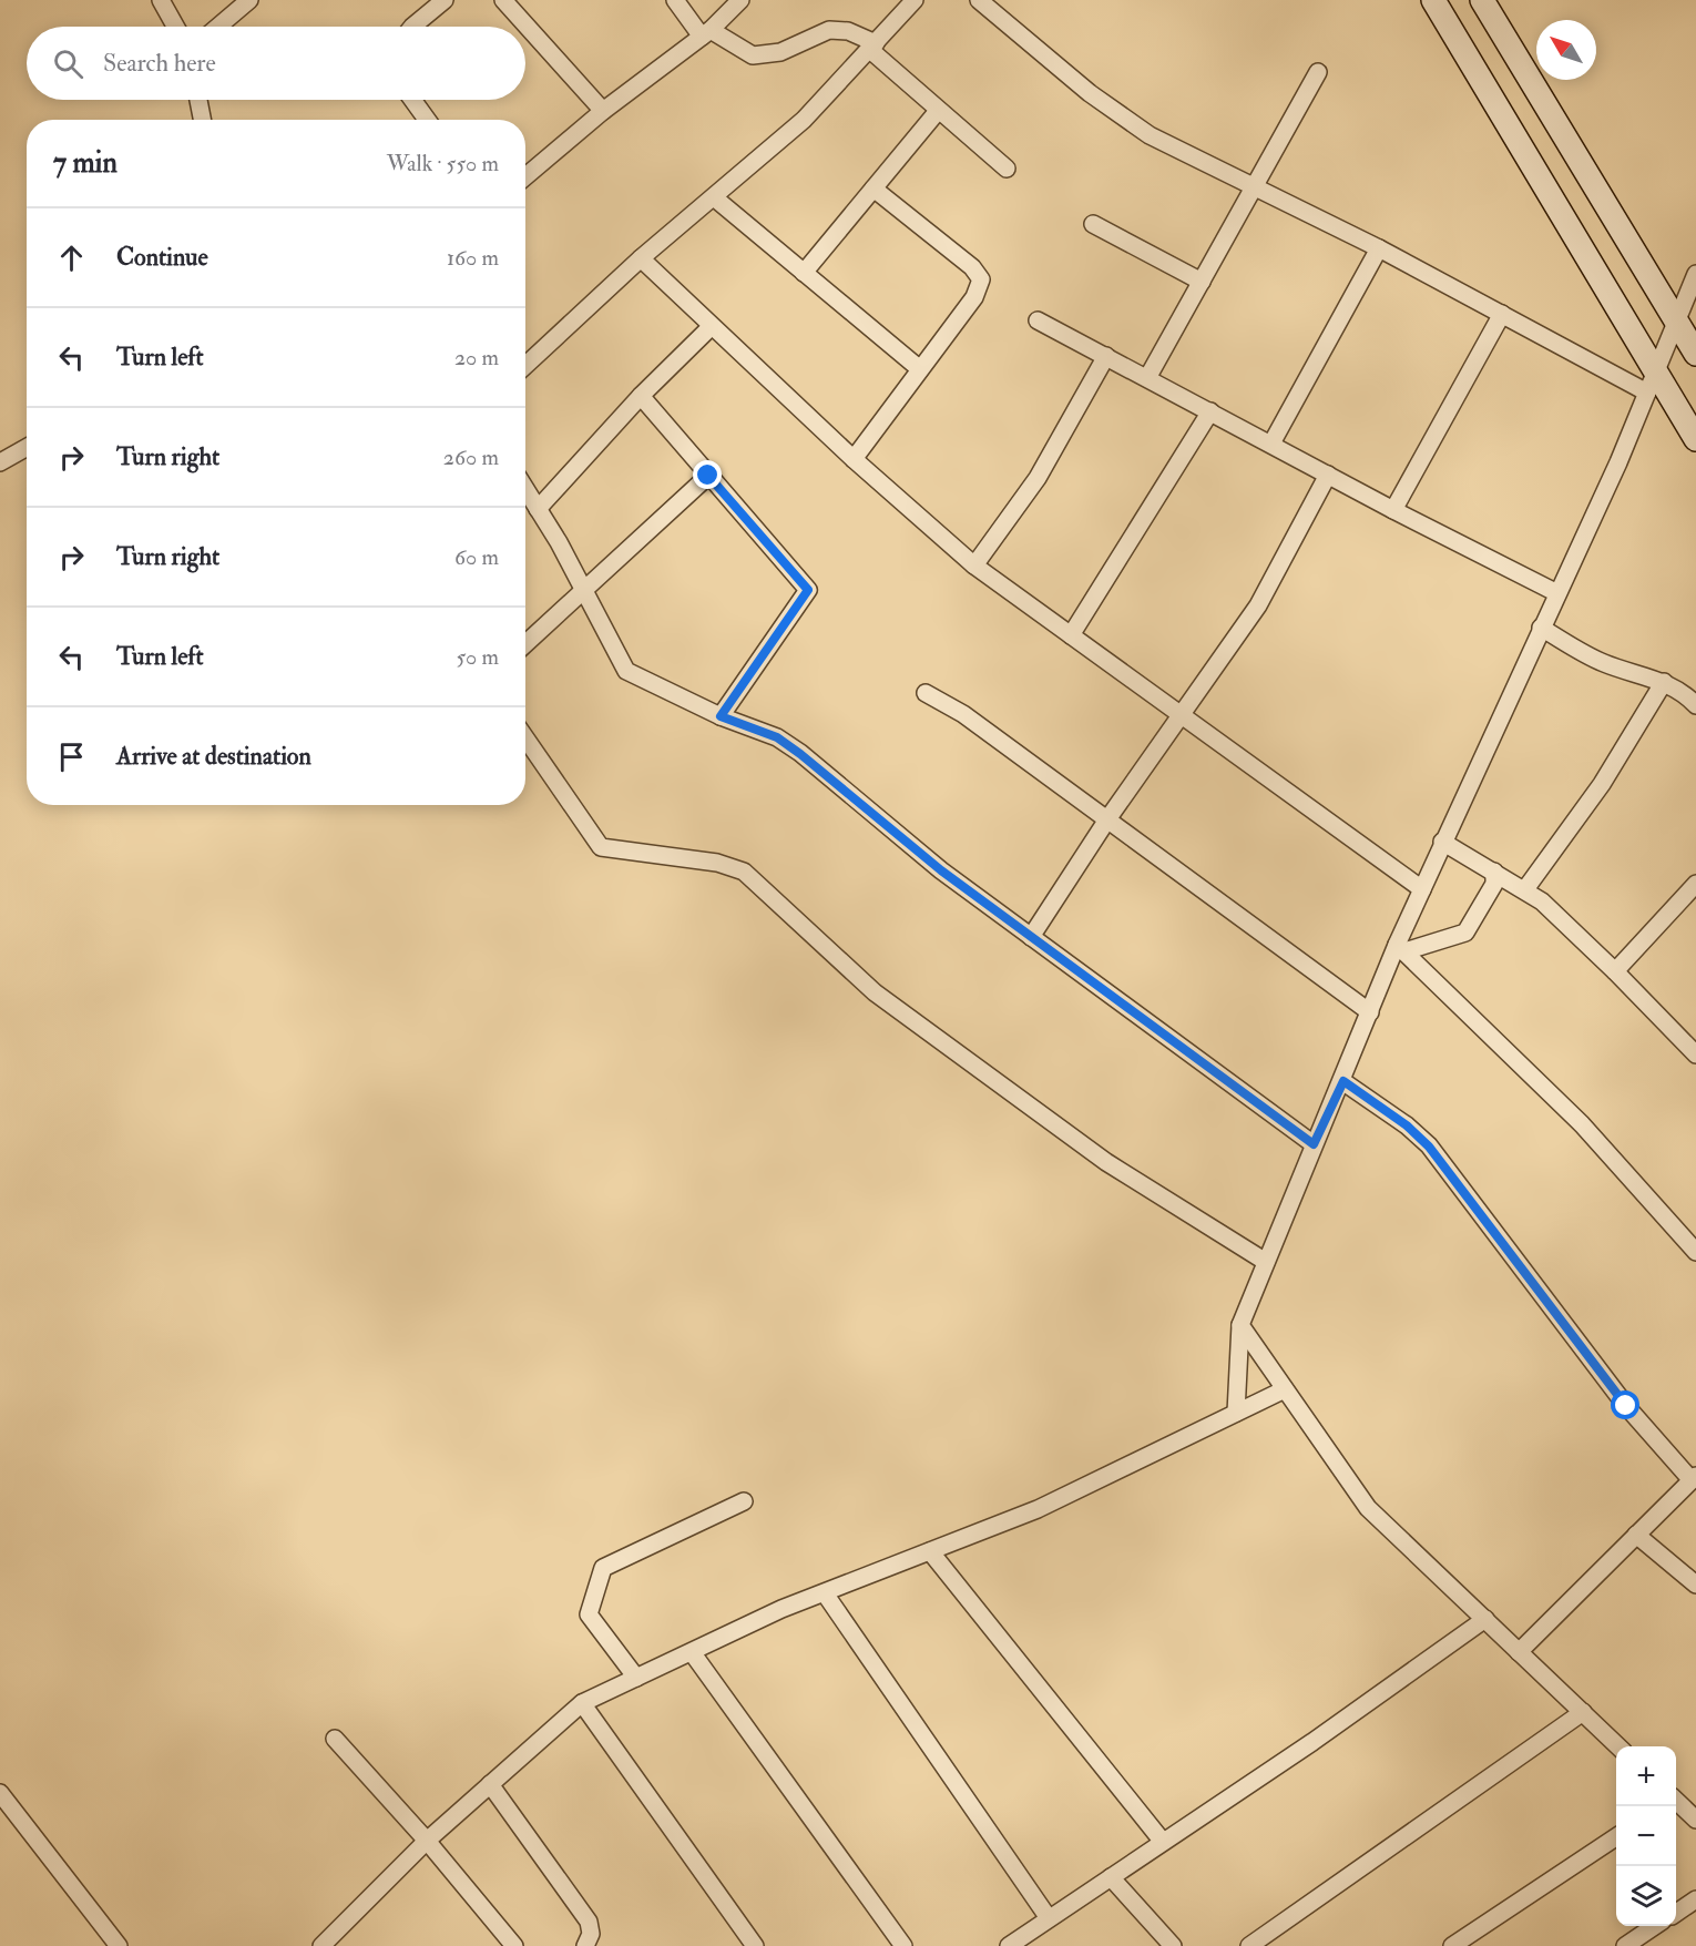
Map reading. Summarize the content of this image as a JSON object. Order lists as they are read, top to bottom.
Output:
{
  "north": "top left",
  "page": {
    "search": "Search here",
    "heading": ["7 min", "Walk · 550 m"],
    "list": [
      ["Continue", "160 m"],
      ["Turn left", "20 m"],
      ["Turn right", "260 m"],
      ["Turn right", "60 m"],
      ["Turn left", "50 m"],
      "Arrive at destination"
    ],
    "map_buttons": ["+", "−"]
  }
}
